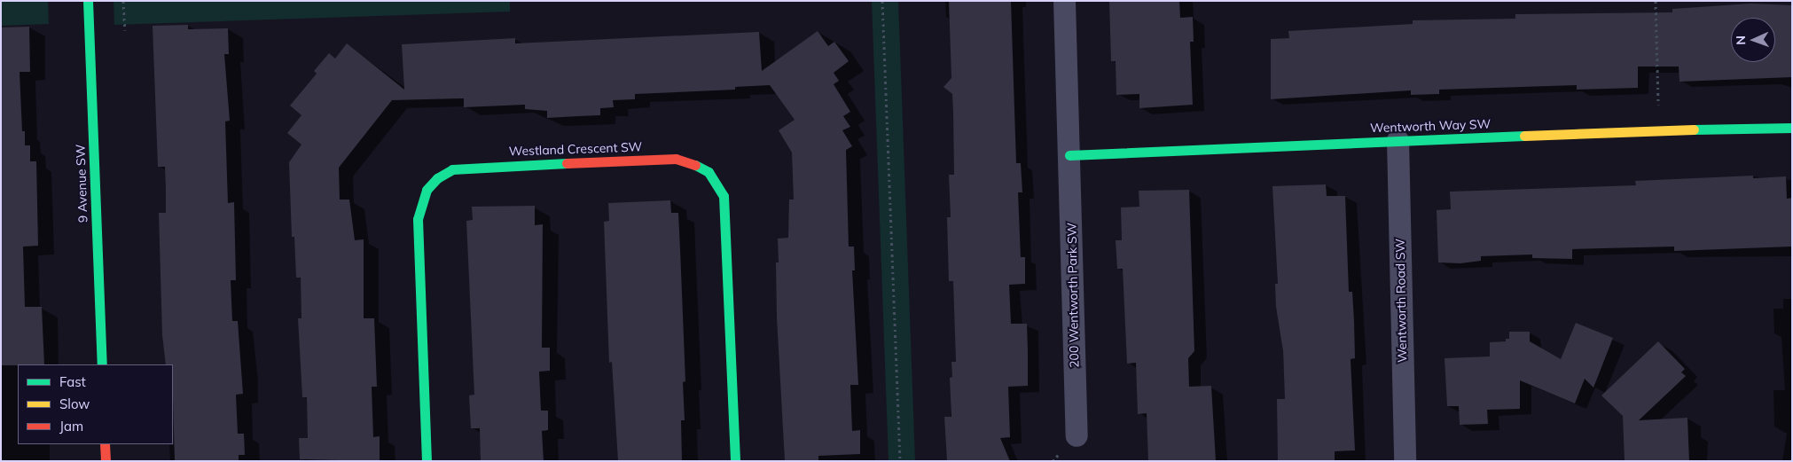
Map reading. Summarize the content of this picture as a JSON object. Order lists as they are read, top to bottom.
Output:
{
  "streets": {
    "street": [
      "Wentworth Way SW",
      "Westland Crescent SW",
      "9 Avenue SW",
      "200 Wentworth Park SW",
      "Wentworth Road SW"
    ]
  },
  "crossings": [
    ["Wentworth Way SW", "200 Wentworth Park SW"],
    ["Wentworth Way SW", "Wentworth Road SW"]
  ],
  "legend": ["Fast", "Slow", "Jam"],
  "north": "left"
}
